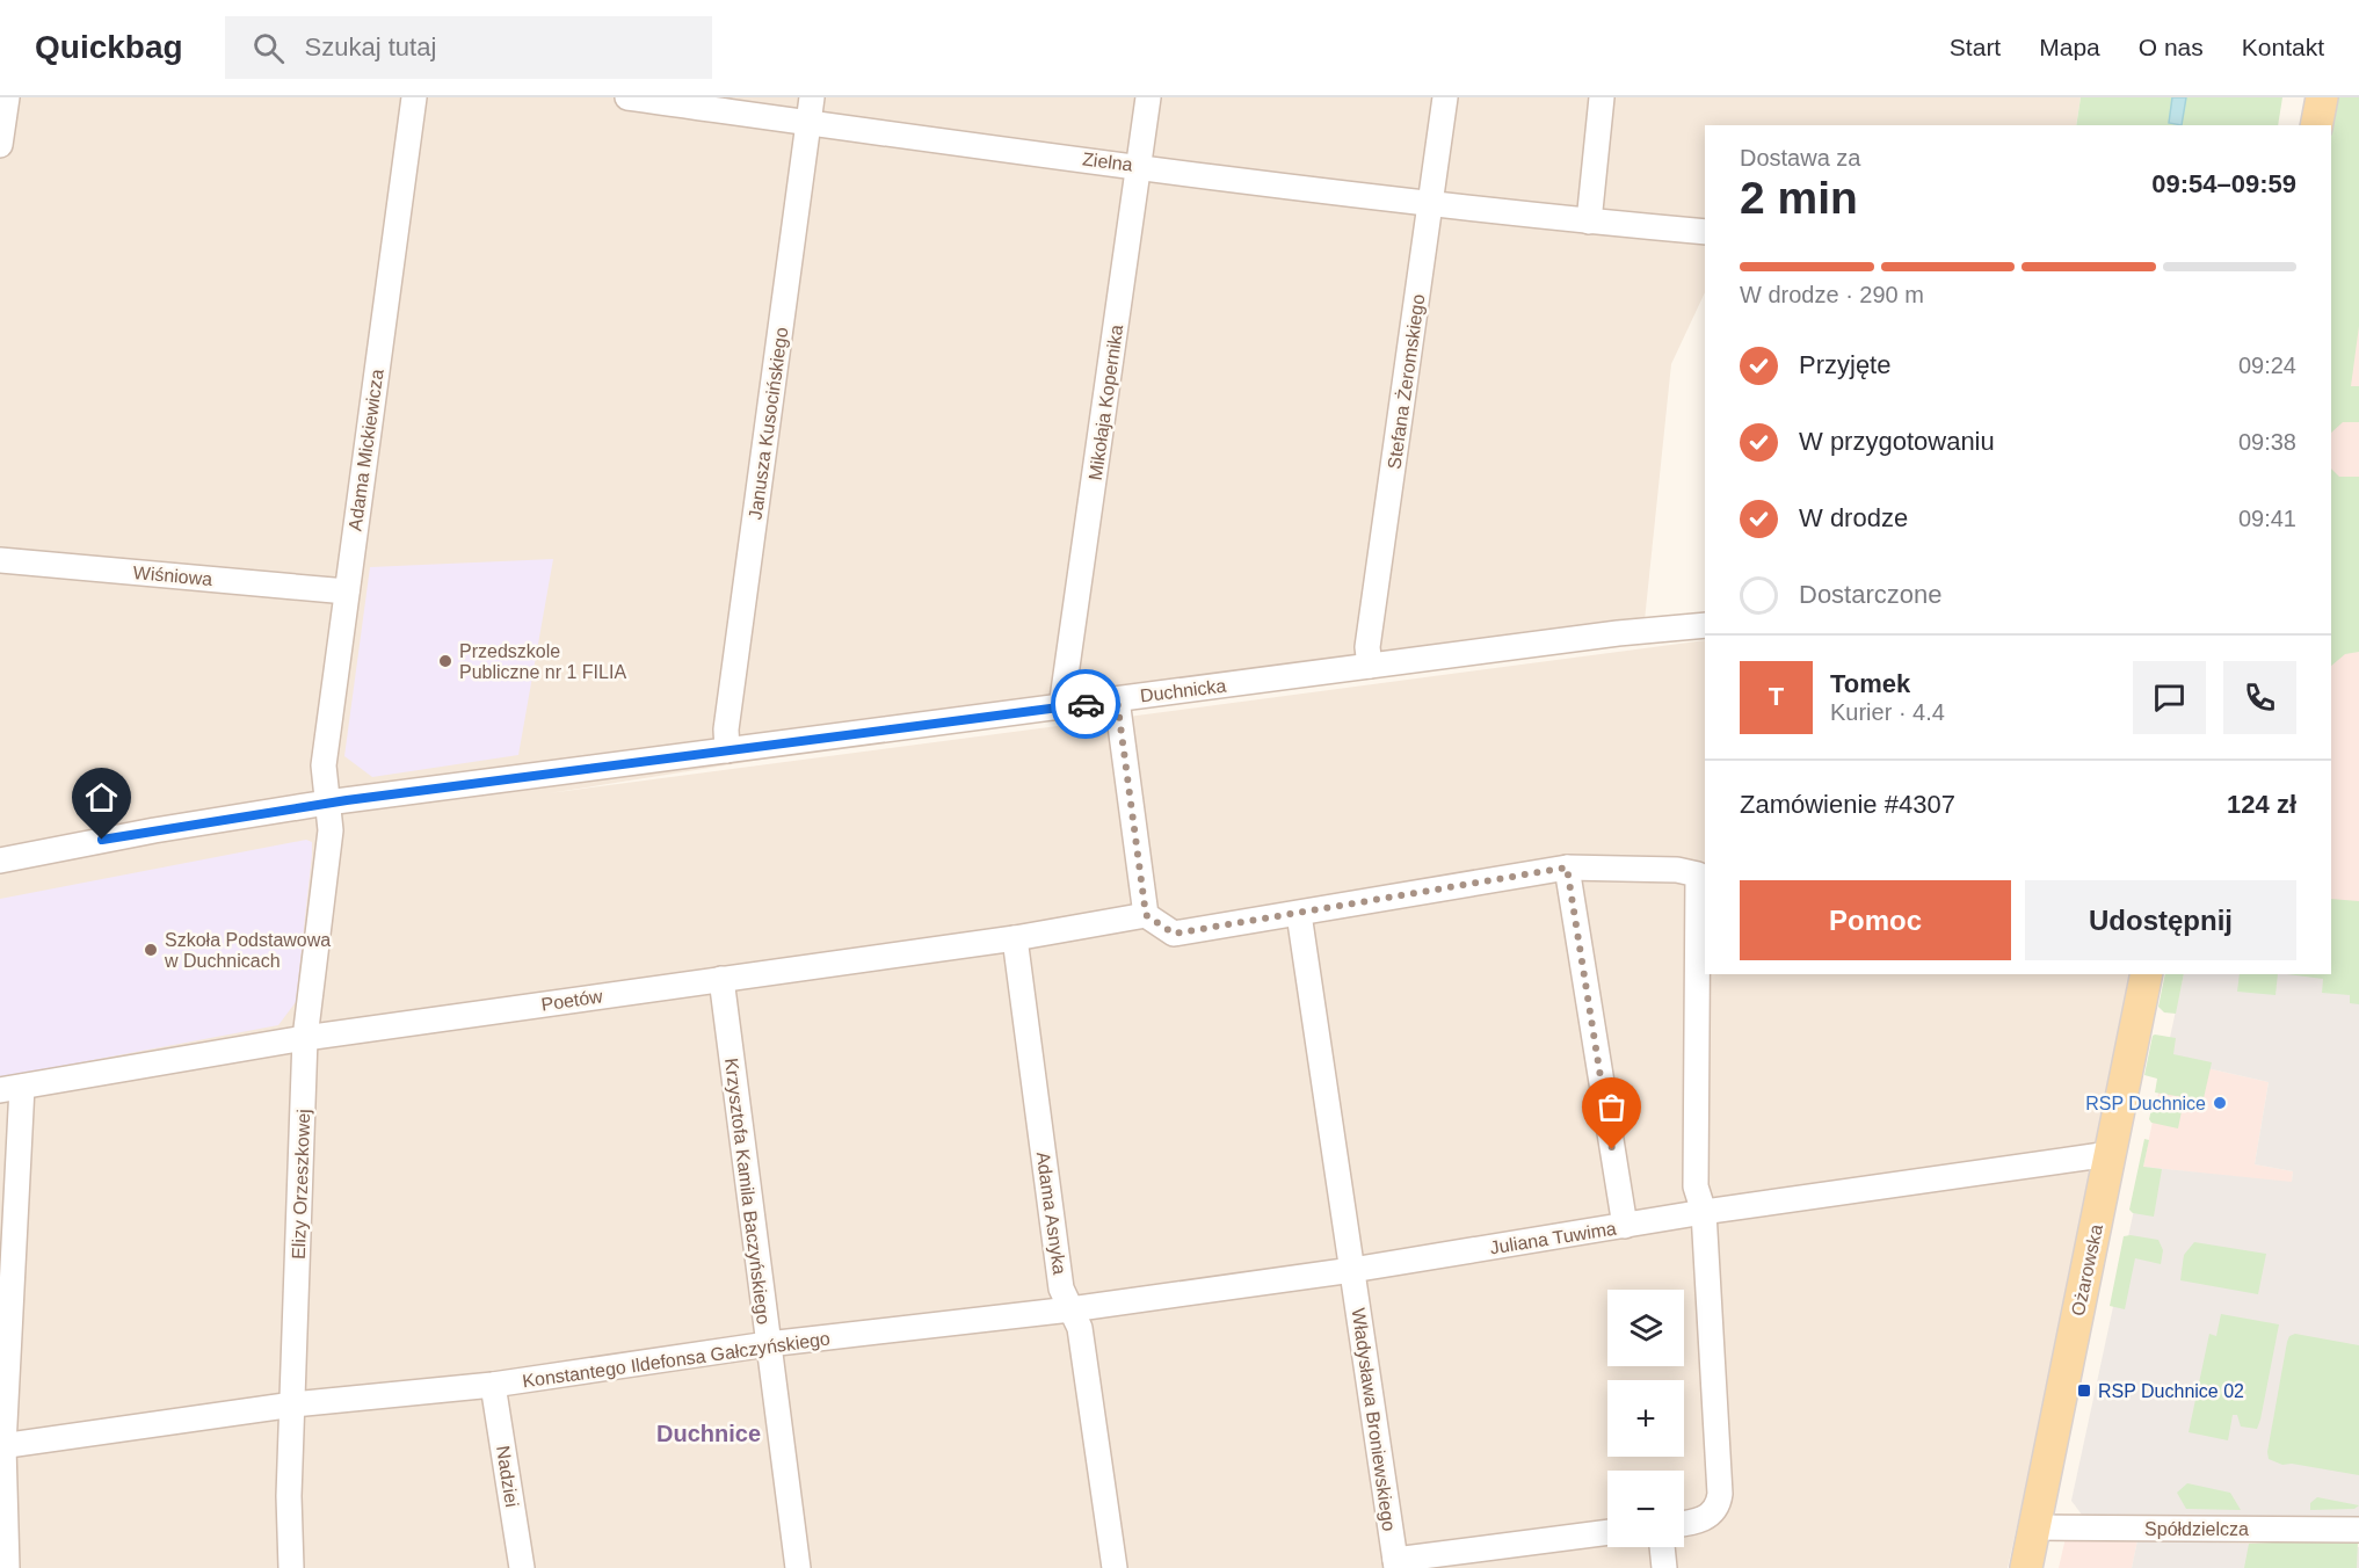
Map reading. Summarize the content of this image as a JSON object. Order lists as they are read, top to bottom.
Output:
{
  "streets": {
    "main road": ["Ożarowska"],
    "street": [
      "Zielna",
      "Stefana Żeromskiego",
      "Mikołaja Kopernika",
      "Janusza Kusocińskiego",
      "Adama Mickiewicza",
      "Wiśniowa",
      "Duchnicka",
      "Poetów",
      "Elizy Orzeszkowej",
      "Krzysztofa Kamila Baczyńskiego",
      "Adama Asnyka",
      "Juliana Tuwima",
      "Konstantego Ildefonsa Gałczyńskiego",
      "Władysława Broniewskiego",
      "Nadziei",
      "Spółdzielcza"
    ]
  },
  "crossings": [
    ["Zielna", "Stefana Żeromskiego"],
    ["Zielna", "Mikołaja Kopernika"],
    ["Zielna", "Janusza Kusocińskiego"],
    ["Stefana Żeromskiego", "Duchnicka"],
    ["Mikołaja Kopernika", "Duchnicka"],
    ["Janusza Kusocińskiego", "Duchnicka"],
    ["Adama Mickiewicza", "Wiśniowa"],
    ["Adama Mickiewicza", "Duchnicka"],
    ["Adama Mickiewicza", "Elizy Orzeszkowej"],
    ["Duchnicka", "Elizy Orzeszkowej"],
    ["Poetów", "Elizy Orzeszkowej"],
    ["Poetów", "Krzysztofa Kamila Baczyńskiego"],
    ["Poetów", "Adama Asnyka"],
    ["Elizy Orzeszkowej", "Konstantego Ildefonsa Gałczyńskiego"],
    ["Krzysztofa Kamila Baczyńskiego", "Konstantego Ildefonsa Gałczyńskiego"],
    ["Adama Asnyka", "Konstantego Ildefonsa Gałczyńskiego"],
    ["Juliana Tuwima", "Ożarowska"],
    ["Juliana Tuwima", "Konstantego Ildefonsa Gałczyńskiego"],
    ["Juliana Tuwima", "Władysława Broniewskiego"],
    ["Ożarowska", "Spółdzielcza"],
    ["Konstantego Ildefonsa Gałczyńskiego", "Władysława Broniewskiego"],
    ["Konstantego Ildefonsa Gałczyńskiego", "Nadziei"]
  ],
  "districts": ["Duchnice"],
  "places": {
    "other": ["Przedszkole Publiczne nr 1 FILIA", "Szkoła Podstawowa w Duchnicach", "RSP Duchnice"],
    "transit": ["RSP Duchnice 02"]
  },
  "page": {
    "header": "Quickbag",
    "search": "Szukaj tutaj",
    "nav": [
      "Start",
      "Mapa",
      "O nas",
      "Kontakt"
    ],
    "heading": ["2 min", "Dostawa za", "09:54–09:59"],
    "panel": [
      "Tomek",
      "Kurier · 4.4",
      "Zamówienie #4307",
      "124 zł"
    ],
    "bar": "W drodze · 290 m",
    "list": [
      ["Przyjęte", "09:24"],
      ["W przygotowaniu", "09:38"],
      ["W drodze", "09:41"],
      "Dostarczone"
    ],
    "round": "T",
    "buttons": ["Pomoc", "Udostępnij"],
    "map_buttons": ["+", "−"]
  }
}
